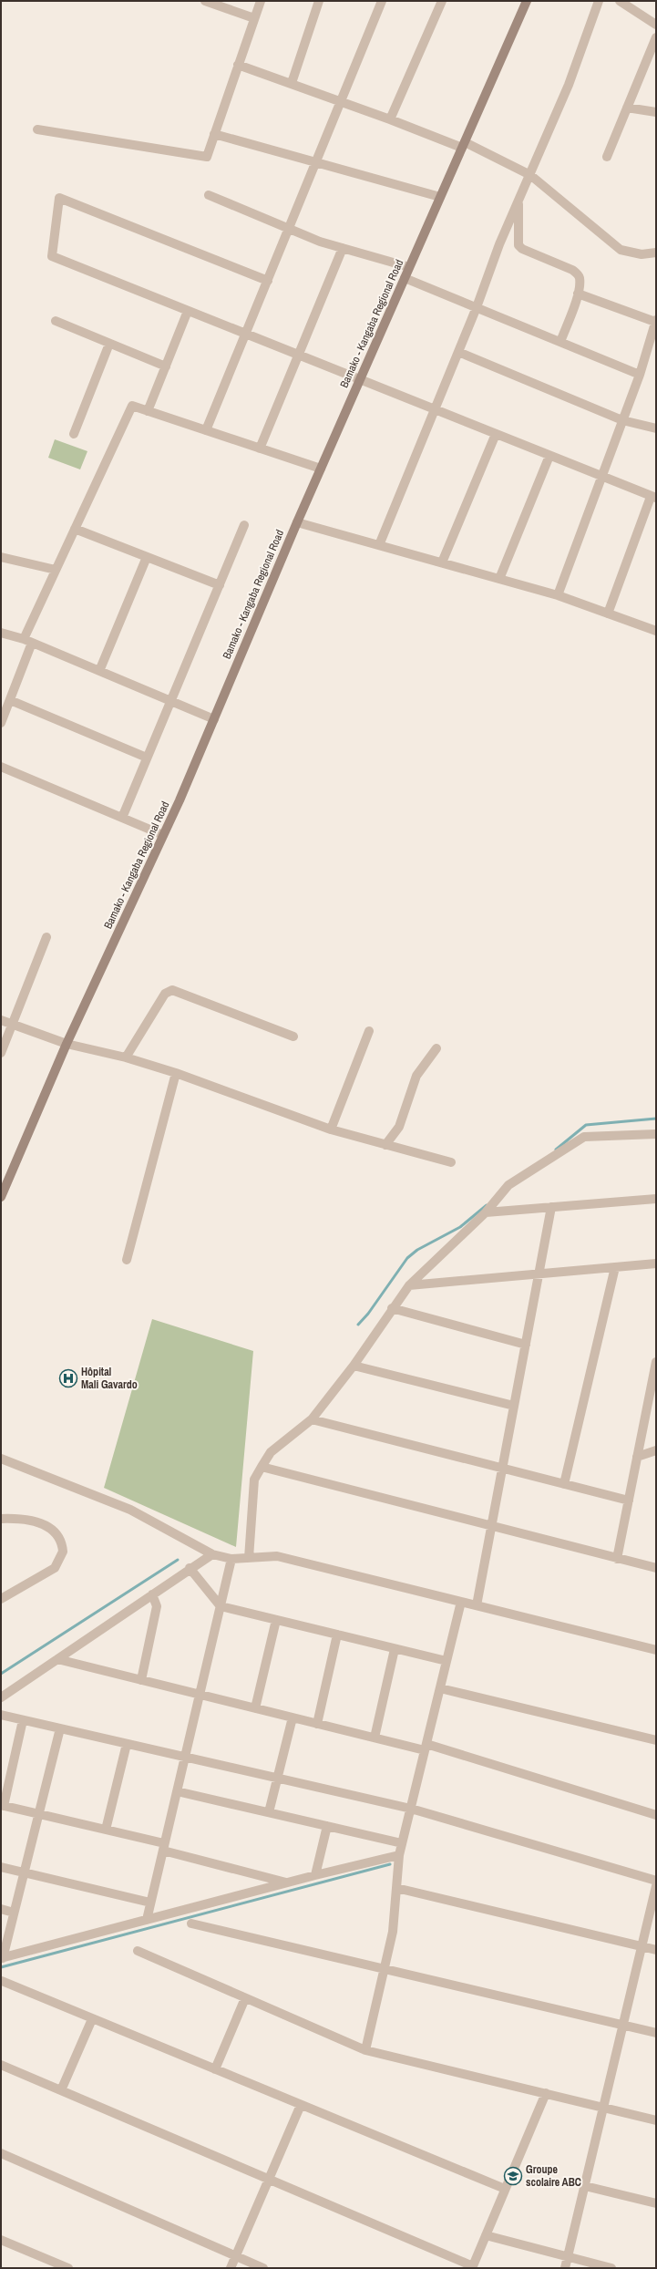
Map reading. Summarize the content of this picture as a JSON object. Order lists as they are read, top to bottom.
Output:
{
  "streets": {
    "street": ["Bamako - Kangaba Regional Road"]
  },
  "places": {
    "hospital": ["Hôpital Mali Gavardo"],
    "school or university": ["Groupe scolaire ABC"]
  }
}
